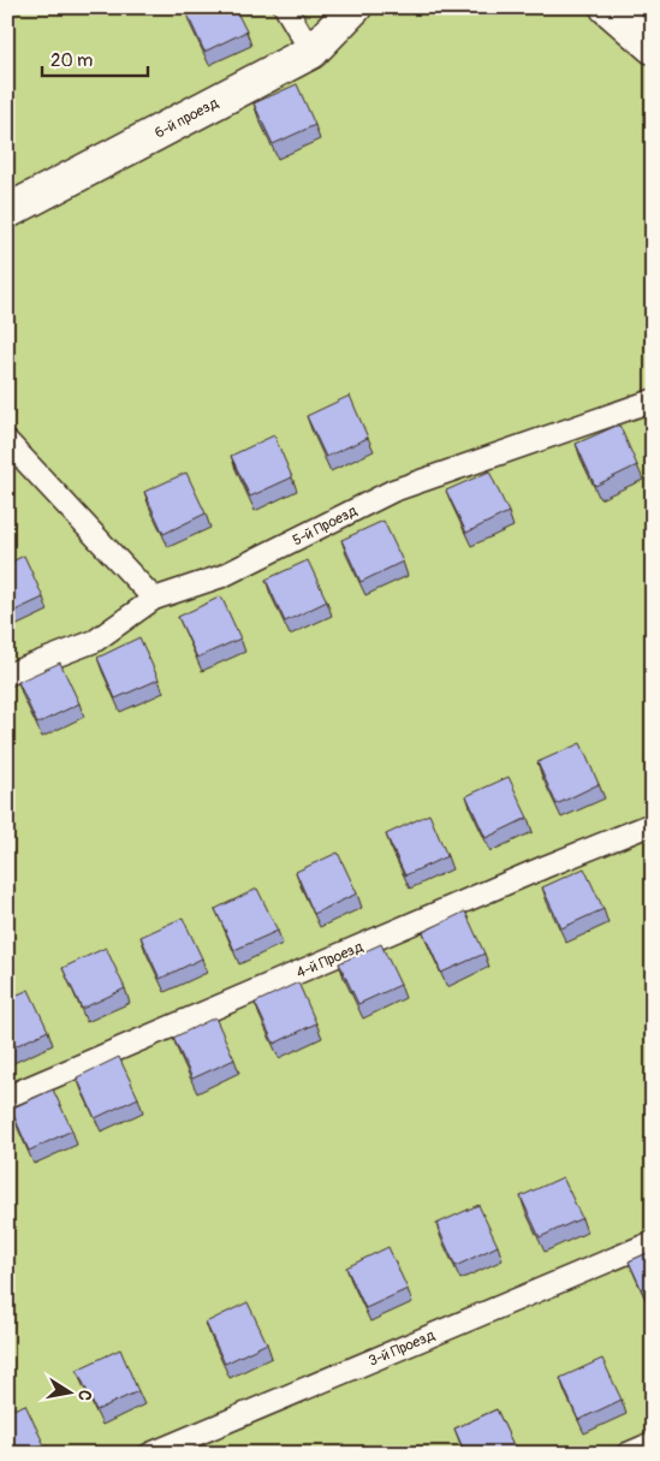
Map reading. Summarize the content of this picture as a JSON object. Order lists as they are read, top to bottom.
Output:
{
  "streets": {
    "street": ["6-й проезд"],
    "lane": ["5-й Проезд", "4-й Проезд", "3-й Проезд"]
  },
  "scale_bar": "20 m",
  "north": "right"
}
